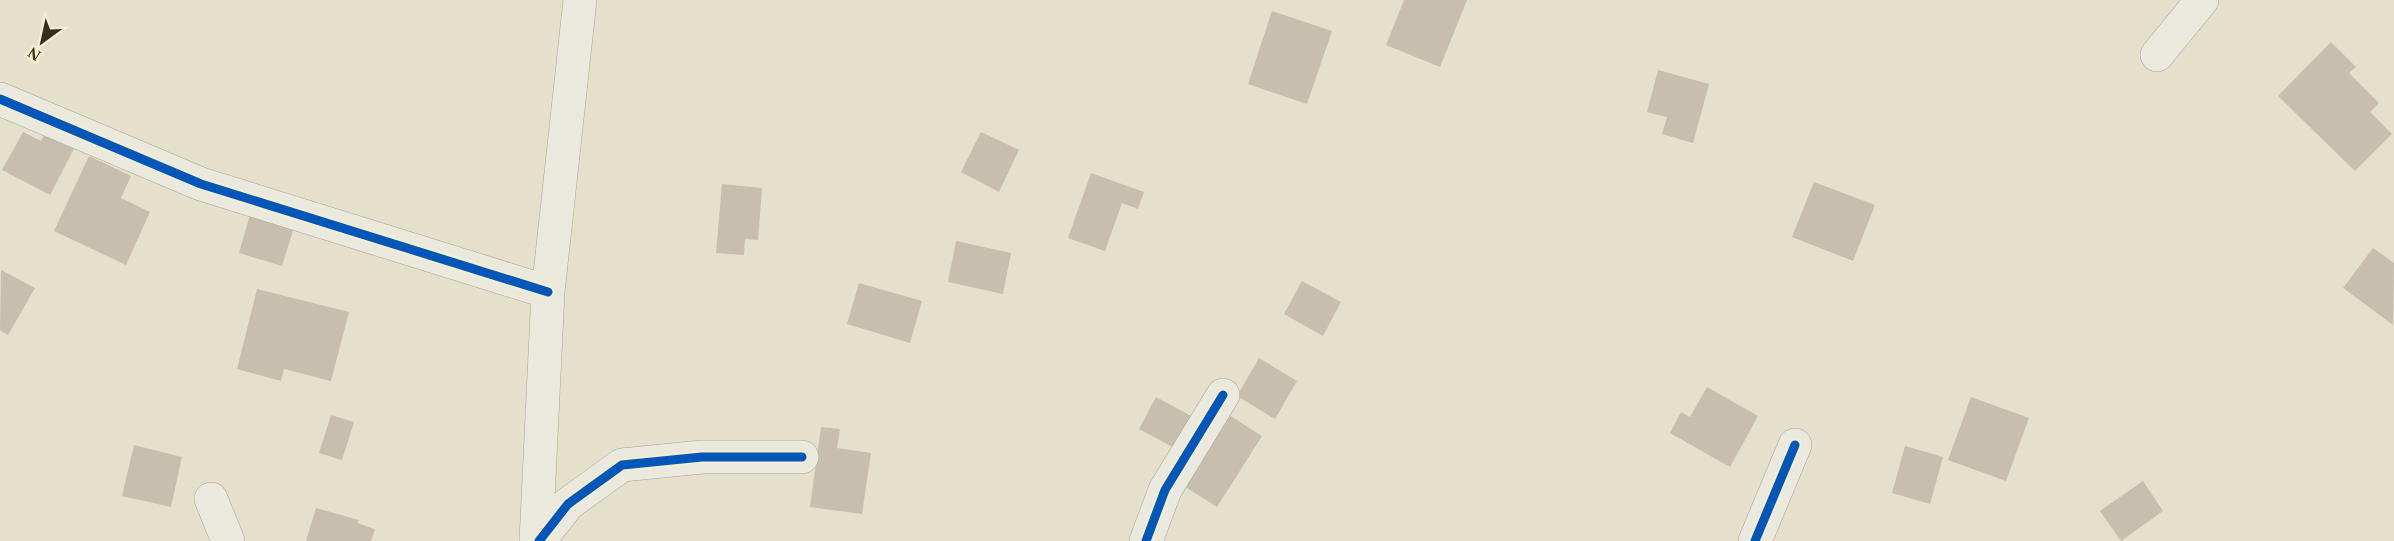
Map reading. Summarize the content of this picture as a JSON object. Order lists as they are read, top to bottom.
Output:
{
  "north": "bottom left"
}
